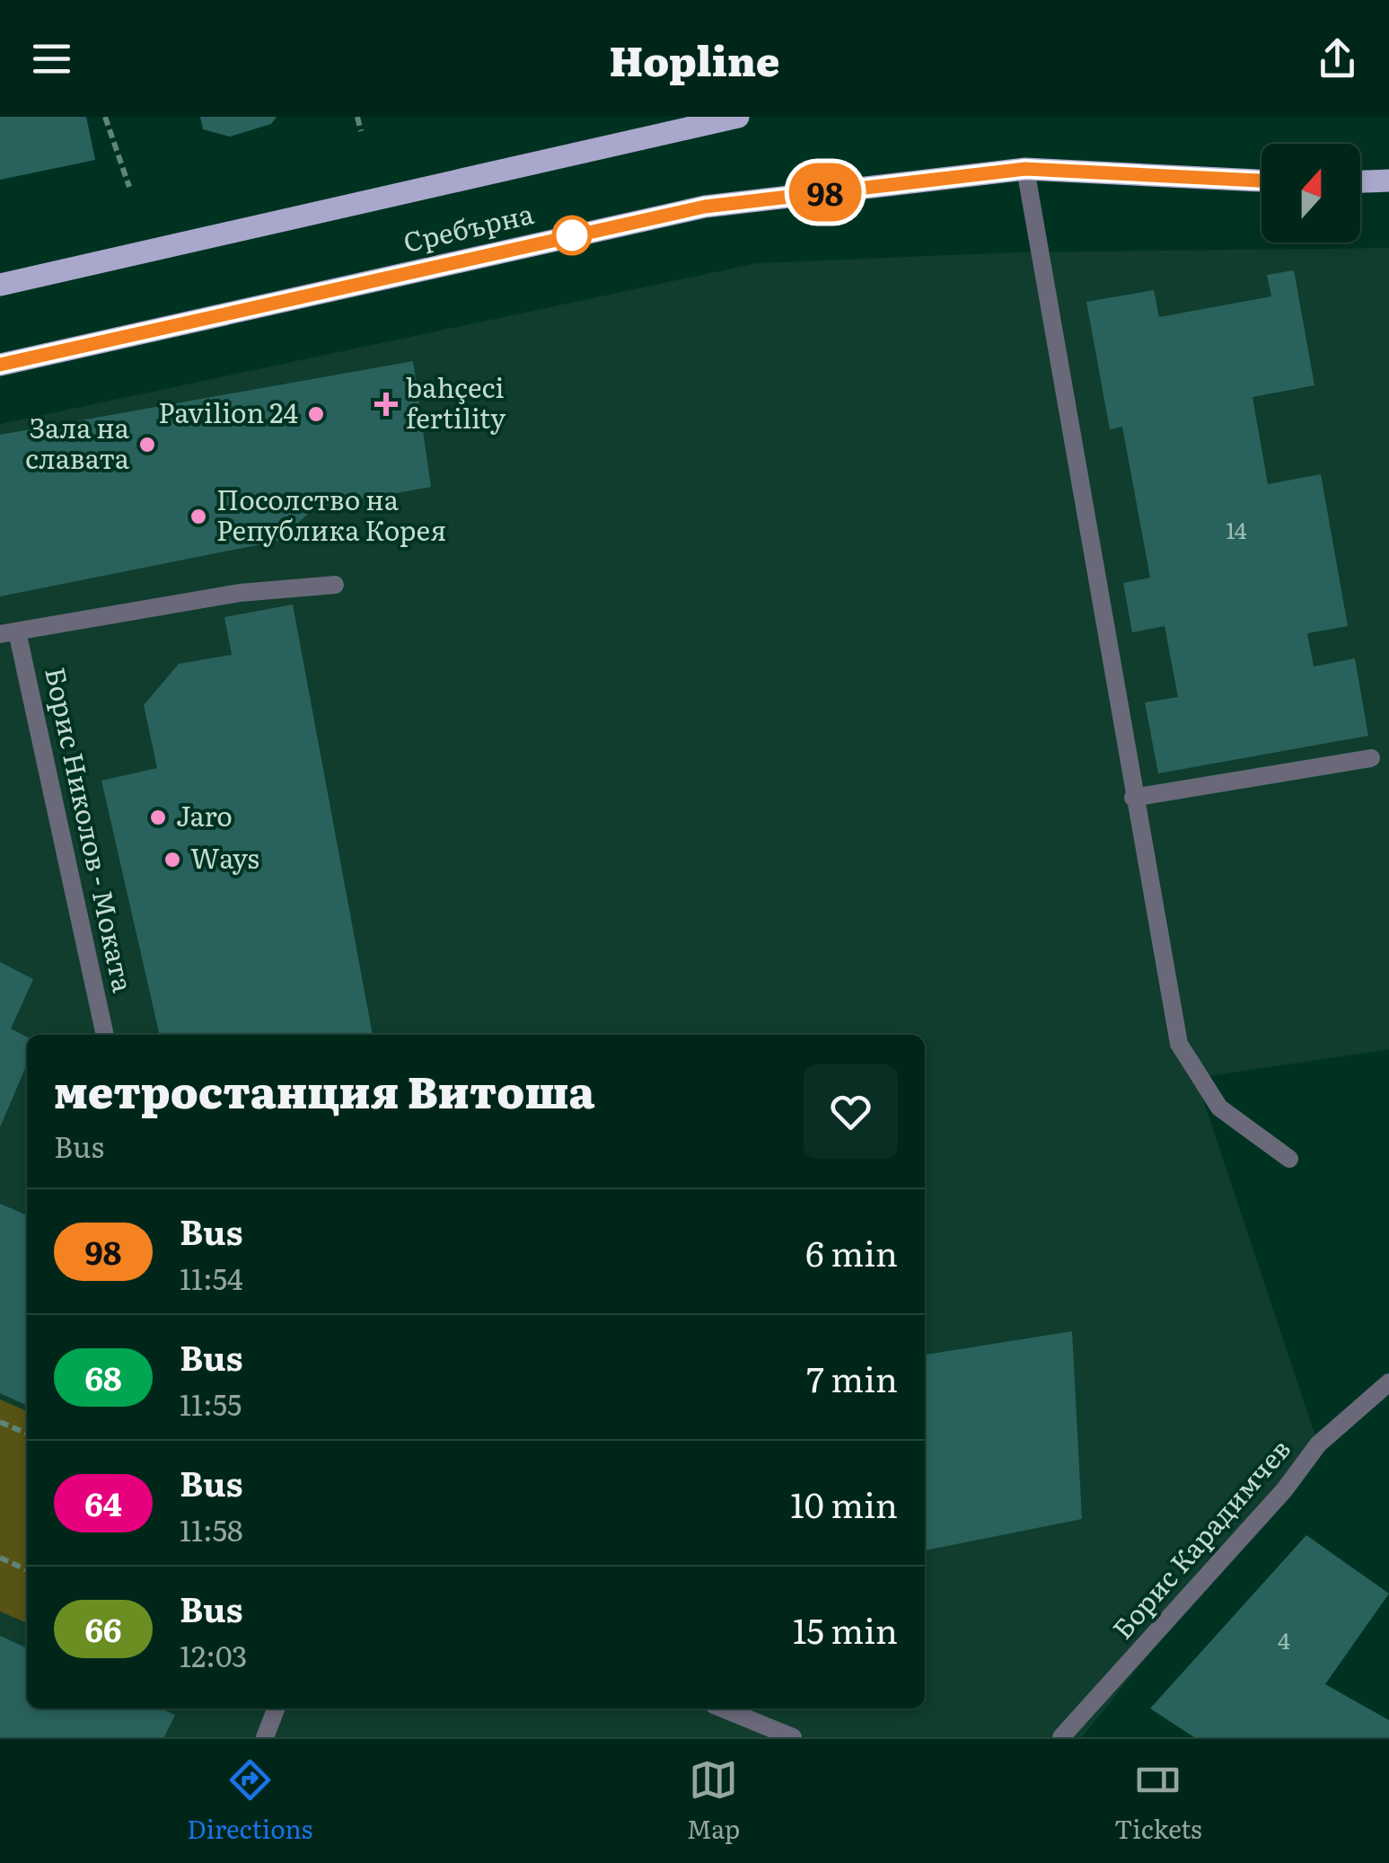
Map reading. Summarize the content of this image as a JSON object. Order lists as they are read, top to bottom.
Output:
{
  "streets": {
    "main road": ["Сребърна"],
    "street": ["Борис Николов - Моката", "Борис Карадимчев"]
  },
  "places": {
    "health": ["bahçeci fertility"],
    "other": [
      "Pavilion 24",
      "Зала на славата",
      "Посолство на Република Корея",
      "Jaro",
      "Ways"
    ]
  },
  "lines": ["bus line 98"],
  "house_numbers": ["14", "4"],
  "north": "top",
  "page": {
    "header": "Hopline",
    "on_map": "98",
    "heading": ["метростанция Витоша", "Bus"],
    "list": [
      {
        "mark": "98",
        "name": "Bus",
        "note": "11:54",
        "value": "6 min"
      },
      {
        "mark": "68",
        "name": "Bus",
        "note": "11:55",
        "value": "7 min"
      },
      {
        "mark": "64",
        "name": "Bus",
        "note": "11:58",
        "value": "10 min"
      },
      {
        "mark": "66",
        "name": "Bus",
        "note": "12:03",
        "value": "15 min"
      }
    ],
    "tabs": ["Directions", "Map", "Tickets"]
  }
}
